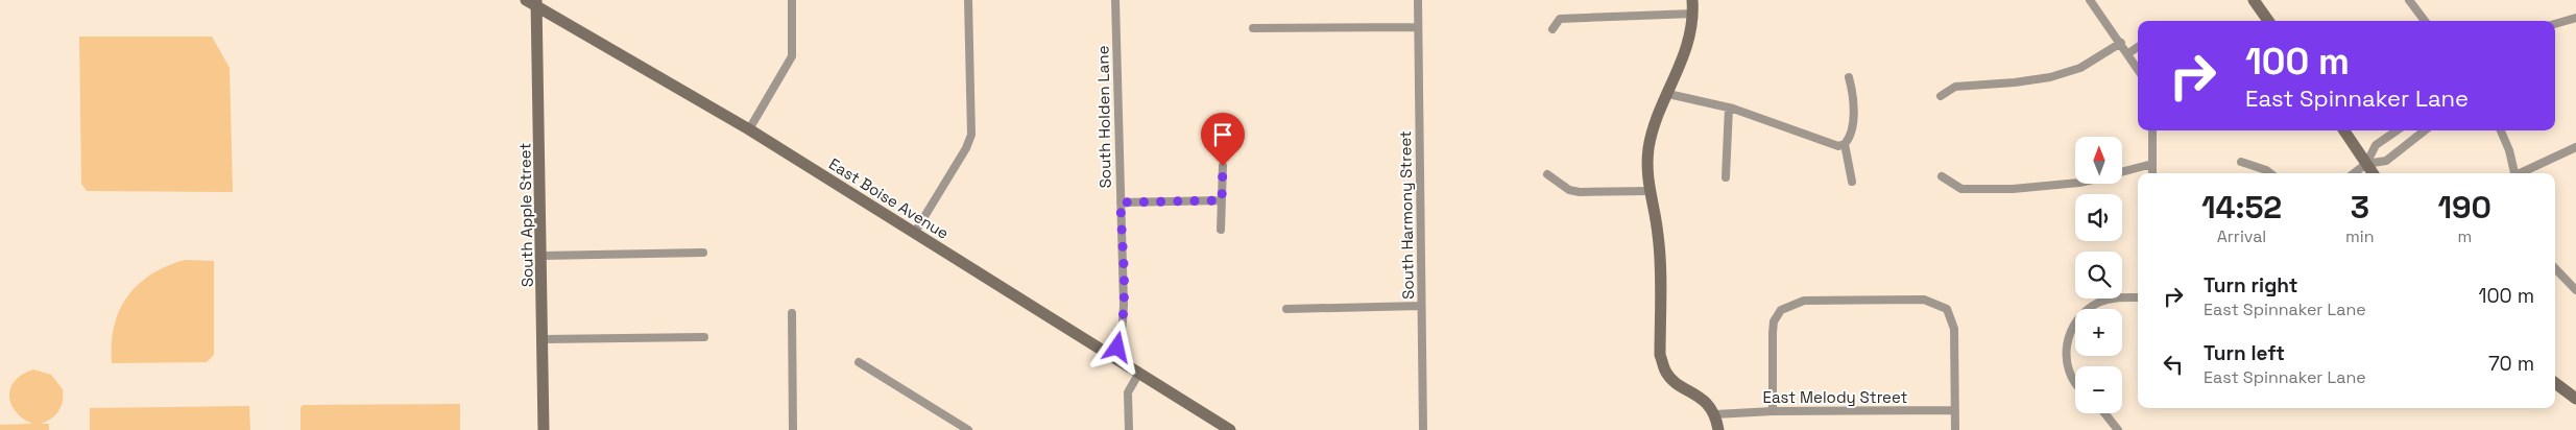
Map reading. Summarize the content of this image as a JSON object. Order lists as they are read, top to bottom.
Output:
{
  "streets": {
    "street": [
      "South Holden Lane",
      "East Boise Avenue",
      "South Apple Street",
      "South Harmony Street",
      "East Melody Street"
    ]
  },
  "crossings": [
    ["South Holden Lane", "East Boise Avenue"],
    ["East Boise Avenue", "South Apple Street"]
  ],
  "north": "top",
  "page": {
    "turn": ["100 m", "East Spinnaker Lane"],
    "map_buttons": ["+", "−"],
    "eta": [
      "14:52",
      "Arrival",
      "3",
      "min",
      "190",
      "m"
    ],
    "list": [
      {
        "name": "Turn right",
        "note": "East Spinnaker Lane",
        "value": "100 m"
      },
      {
        "name": "Turn left",
        "note": "East Spinnaker Lane",
        "value": "70 m"
      }
    ]
  }
}
